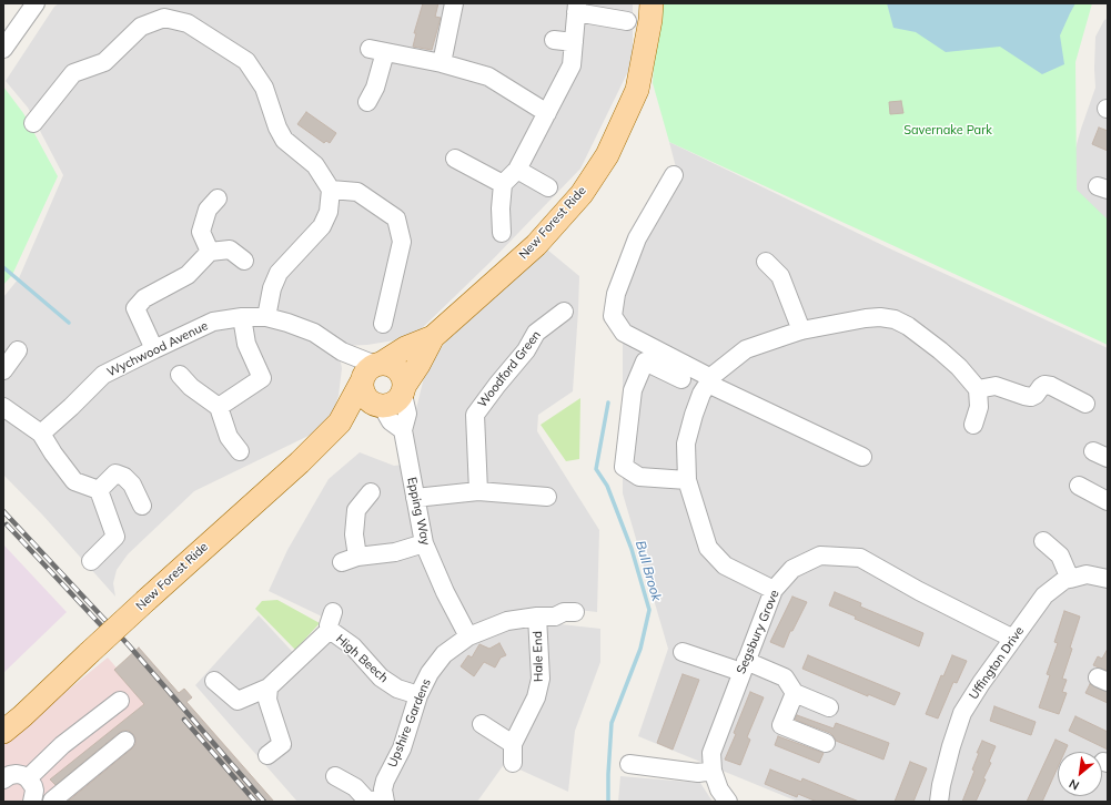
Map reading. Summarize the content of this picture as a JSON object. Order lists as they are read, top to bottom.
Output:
{
  "streets": {
    "main road": ["New Forest Ride"],
    "street": [
      "Wychwood Avenue",
      "Woodford Green",
      "Epping Way",
      "Segsbury Grove",
      "Hale End",
      "High Beech",
      "Uffington Drive",
      "Upshire Gardens"
    ]
  },
  "crossings": [
    ["New Forest Ride", "Wychwood Avenue"],
    ["New Forest Ride", "Epping Way"],
    ["Wychwood Avenue", "Epping Way"],
    ["Epping Way", "Hale End"],
    ["Epping Way", "Upshire Gardens"],
    ["Segsbury Grove", "Uffington Drive"],
    ["Hale End", "Upshire Gardens"],
    ["High Beech", "Upshire Gardens"]
  ],
  "water": ["Bull Brook"],
  "parks": ["Savernake Park"],
  "north": "bottom left"
}
